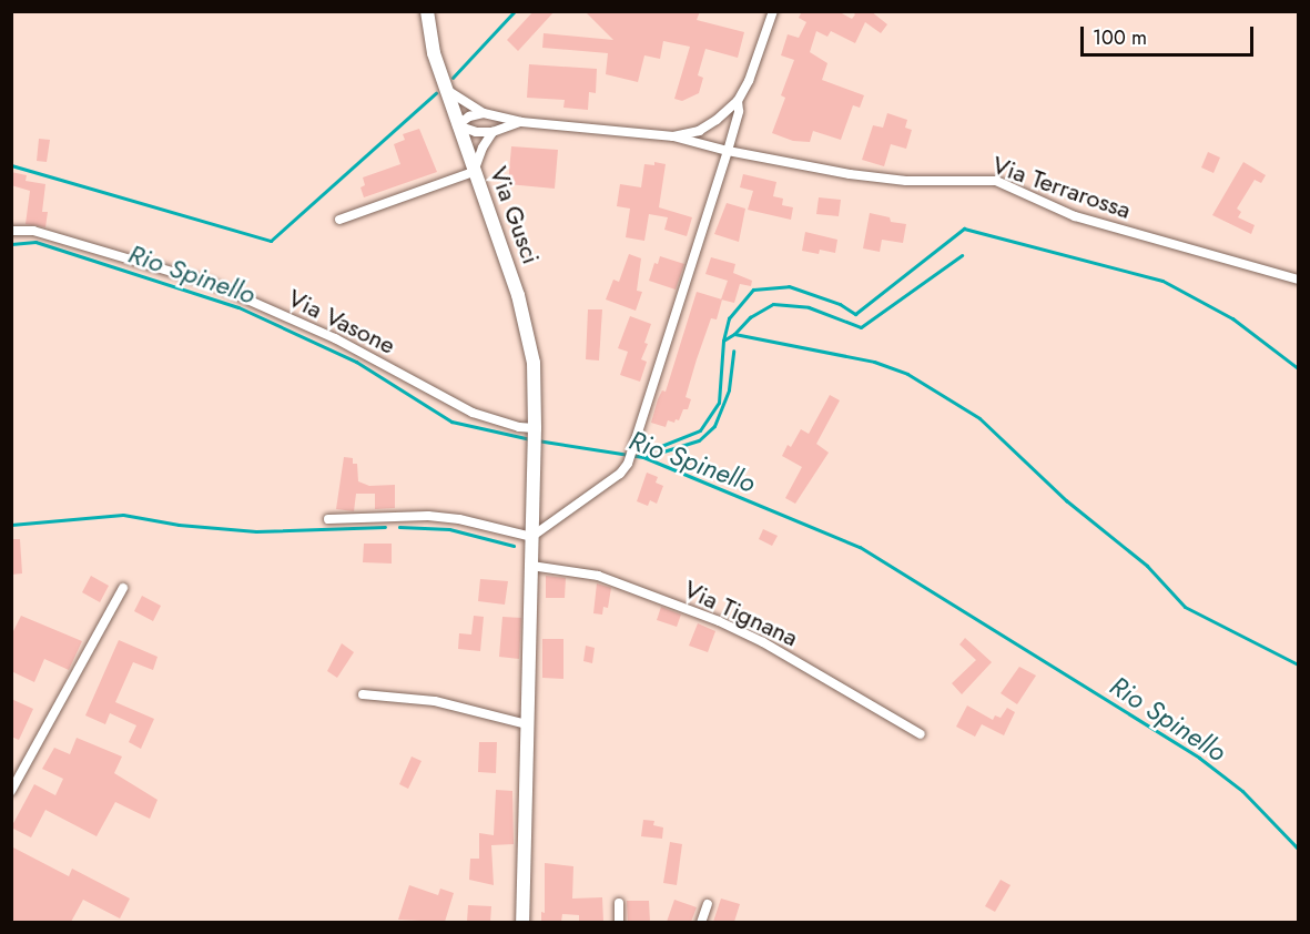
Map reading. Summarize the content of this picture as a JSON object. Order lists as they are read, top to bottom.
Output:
{
  "streets": {
    "street": [
      "Via Terrarossa",
      "Via Gusci",
      "Via Vasone",
      "Via Tignana"
    ]
  },
  "crossings": [
    ["Via Gusci", "Via Vasone"],
    ["Via Gusci", "Via Tignana"]
  ],
  "water": ["Rio Spinello"],
  "scale_bar": "100 m"
}
